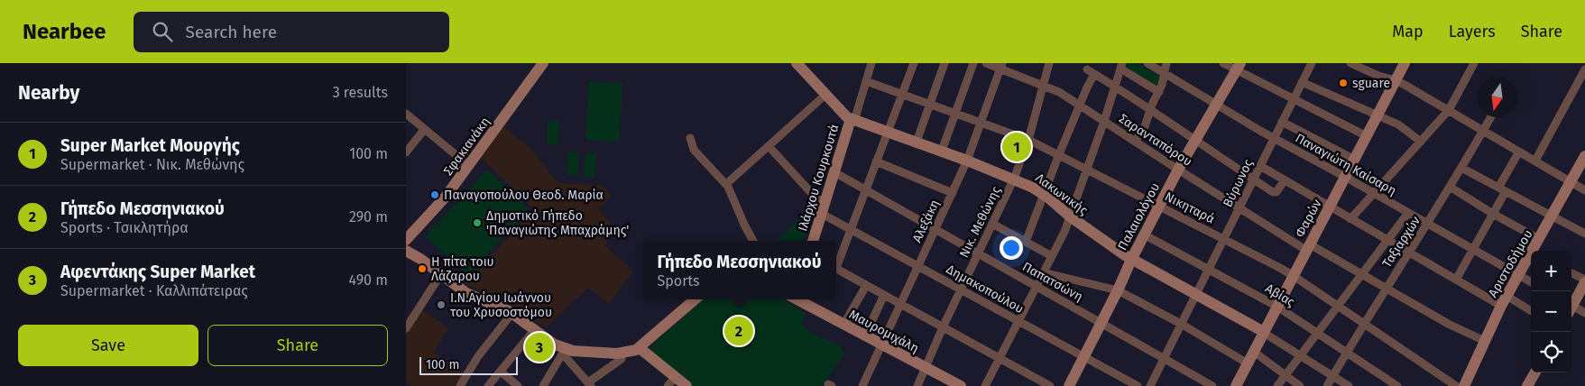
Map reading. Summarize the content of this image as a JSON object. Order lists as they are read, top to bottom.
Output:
{
  "streets": {
    "main road": [
      "Σφακιανάκη",
      "Ιλάρχου Κουρκουτά",
      "Λακωνικής",
      "Παλαιολόγου",
      "Φαρών",
      "Αριστοδήμου",
      "Μαυρομιχάλη"
    ],
    "street": [
      "Σαρανταπόρου",
      "Παναγιώτη Καίσαρη",
      "Βύρωνος",
      "Νικηταρά",
      "Αλεξάκη",
      "Νικ. Μεθώνης",
      "Ταξιαρχών",
      "Παπατσώνη",
      "Δημακοπούλου",
      "Αβίας"
    ]
  },
  "crossings": [
    ["Σαρανταπόρου", "Βύρωνος"],
    ["Σαρανταπόρου", "Παλαιολόγου"],
    ["Σαρανταπόρου", "Φαρών"],
    ["Σαρανταπόρου", "Αλεξάκη"],
    ["Σαρανταπόρου", "Νικ. Μεθώνης"],
    ["Σαρανταπόρου", "Ταξιαρχών"],
    ["Σαρανταπόρου", "Αριστοδήμου"],
    ["Παναγιώτη Καίσαρη", "Βύρωνος"],
    ["Παναγιώτη Καίσαρη", "Παλαιολόγου"],
    ["Παναγιώτη Καίσαρη", "Φαρών"],
    ["Παναγιώτη Καίσαρη", "Ταξιαρχών"],
    ["Παναγιώτη Καίσαρη", "Αριστοδήμου"],
    ["Ιλάρχου Κουρκουτά", "Λακωνικής"],
    ["Ιλάρχου Κουρκουτά", "Παπατσώνη"],
    ["Ιλάρχου Κουρκουτά", "Δημακοπούλου"],
    ["Βύρωνος", "Λακωνικής"],
    ["Βύρωνος", "Νικηταρά"],
    ["Βύρωνος", "Παπατσώνη"],
    ["Βύρωνος", "Αβίας"],
    ["Λακωνικής", "Παλαιολόγου"],
    ["Λακωνικής", "Φαρών"],
    ["Λακωνικής", "Αλεξάκη"],
    ["Λακωνικής", "Νικ. Μεθώνης"],
    ["Νικηταρά", "Παλαιολόγου"],
    ["Νικηταρά", "Φαρών"],
    ["Νικηταρά", "Αλεξάκη"],
    ["Νικηταρά", "Νικ. Μεθώνης"],
    ["Νικηταρά", "Ταξιαρχών"],
    ["Παλαιολόγου", "Παπατσώνη"],
    ["Παλαιολόγου", "Δημακοπούλου"],
    ["Παλαιολόγου", "Αβίας"],
    ["Φαρών", "Αβίας"],
    ["Αλεξάκη", "Παπατσώνη"],
    ["Αλεξάκη", "Δημακοπούλου"],
    ["Αλεξάκη", "Μαυρομιχάλη"],
    ["Νικ. Μεθώνης", "Παπατσώνη"],
    ["Νικ. Μεθώνης", "Δημακοπούλου"],
    ["Νικ. Μεθώνης", "Μαυρομιχάλη"],
    ["Ταξιαρχών", "Αβίας"]
  ],
  "places": [
    "sguare",
    "Παναγοπούλου Θεοδ. Μαρία",
    "Δημοτικό Γήπεδο 'Παναγιώτης Μπαχράμης'",
    "Η πίτα τοιυ Λάζαρου",
    "Ι.Ν.Αγίου Ιωάννου του Χρυσοστόμου"
  ],
  "scale_bar": "100 m",
  "north": "bottom",
  "page": {
    "header": "Nearbee",
    "search": "Search here",
    "nav": ["Map", "Layers", "Share"],
    "heading": ["Nearby", "3 results"],
    "list": [
      {
        "mark": "1",
        "name": "Super Market Μουργής",
        "note": "Supermarket · Νικ. Μεθώνης",
        "value": "100 m"
      },
      {
        "mark": "2",
        "name": "Γήπεδο Μεσσηνιακού",
        "note": "Sports · Τσικλητήρα",
        "value": "290 m"
      },
      {
        "mark": "3",
        "name": "Αφεντάκης Super Market",
        "note": "Supermarket · Καλλιπάτειρας",
        "value": "490 m"
      }
    ],
    "pins": ["1", "2", "3"],
    "popup": ["Γήπεδο Μεσσηνιακού", "Sports"],
    "map_buttons": ["+", "−"],
    "buttons": ["Save", "Share"],
    "scale": "100 m"
  }
}
